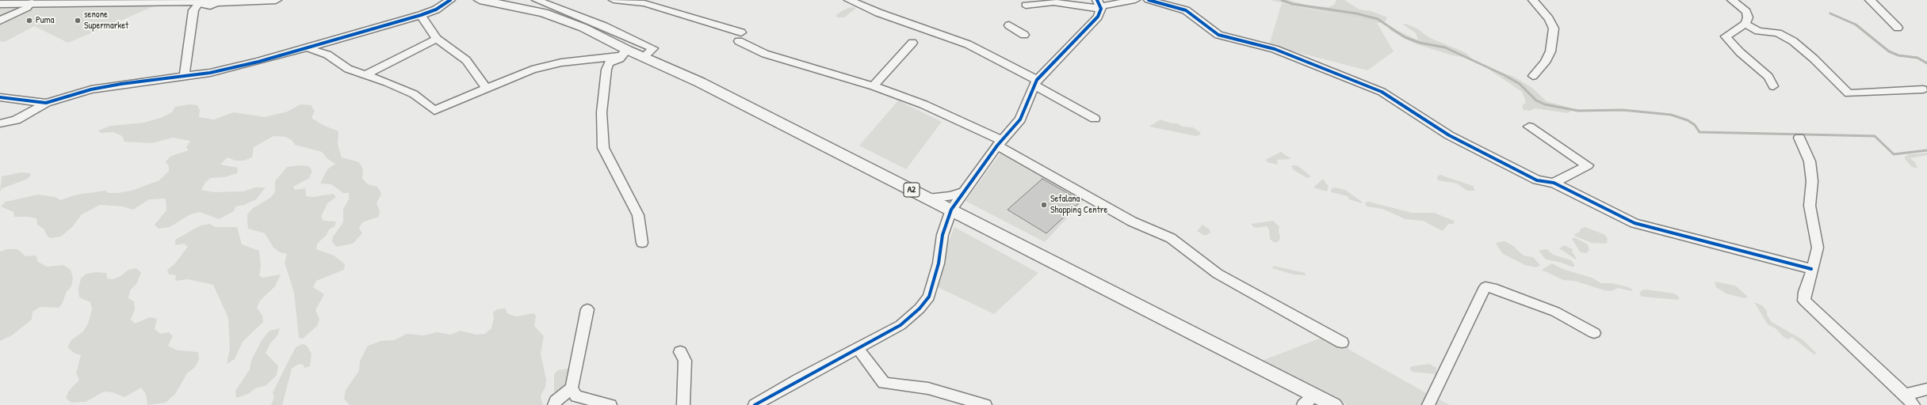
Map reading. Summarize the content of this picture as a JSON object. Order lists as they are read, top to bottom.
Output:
{
  "streets": {
    "main road": ["A2"]
  },
  "places": ["Puma", "senone Supermarket", "Sefalana Shopping Centre"]
}
